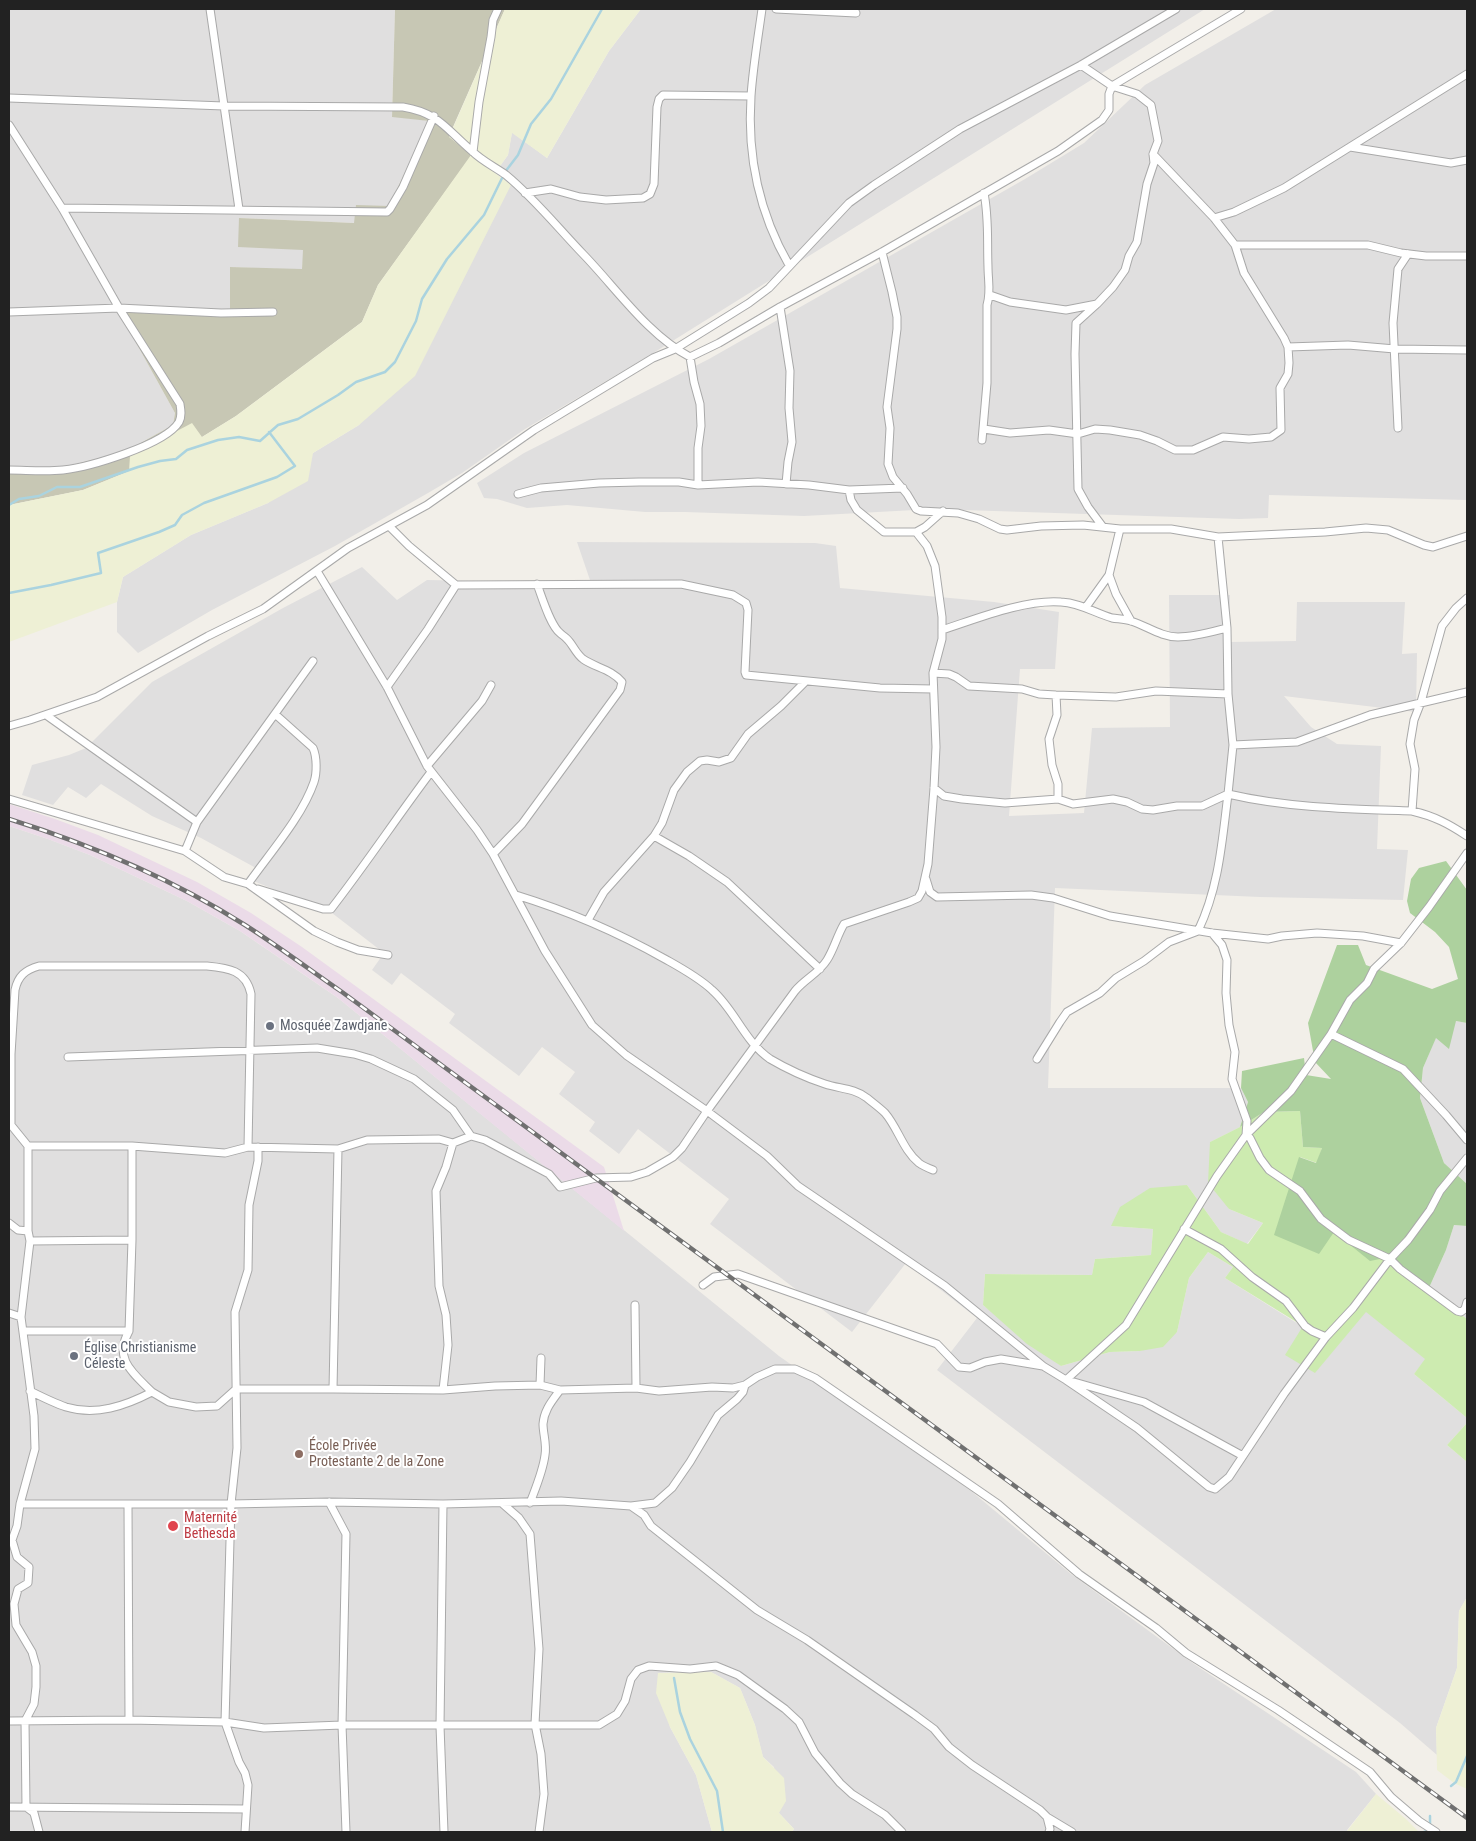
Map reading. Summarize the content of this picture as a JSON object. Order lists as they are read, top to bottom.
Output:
{
  "places": [
    "Mosquée Zawdjane",
    "Église Christianisme Céleste",
    "École Privée Protestante 2 de la Zone",
    "Maternité Bethesda"
  ]
}
